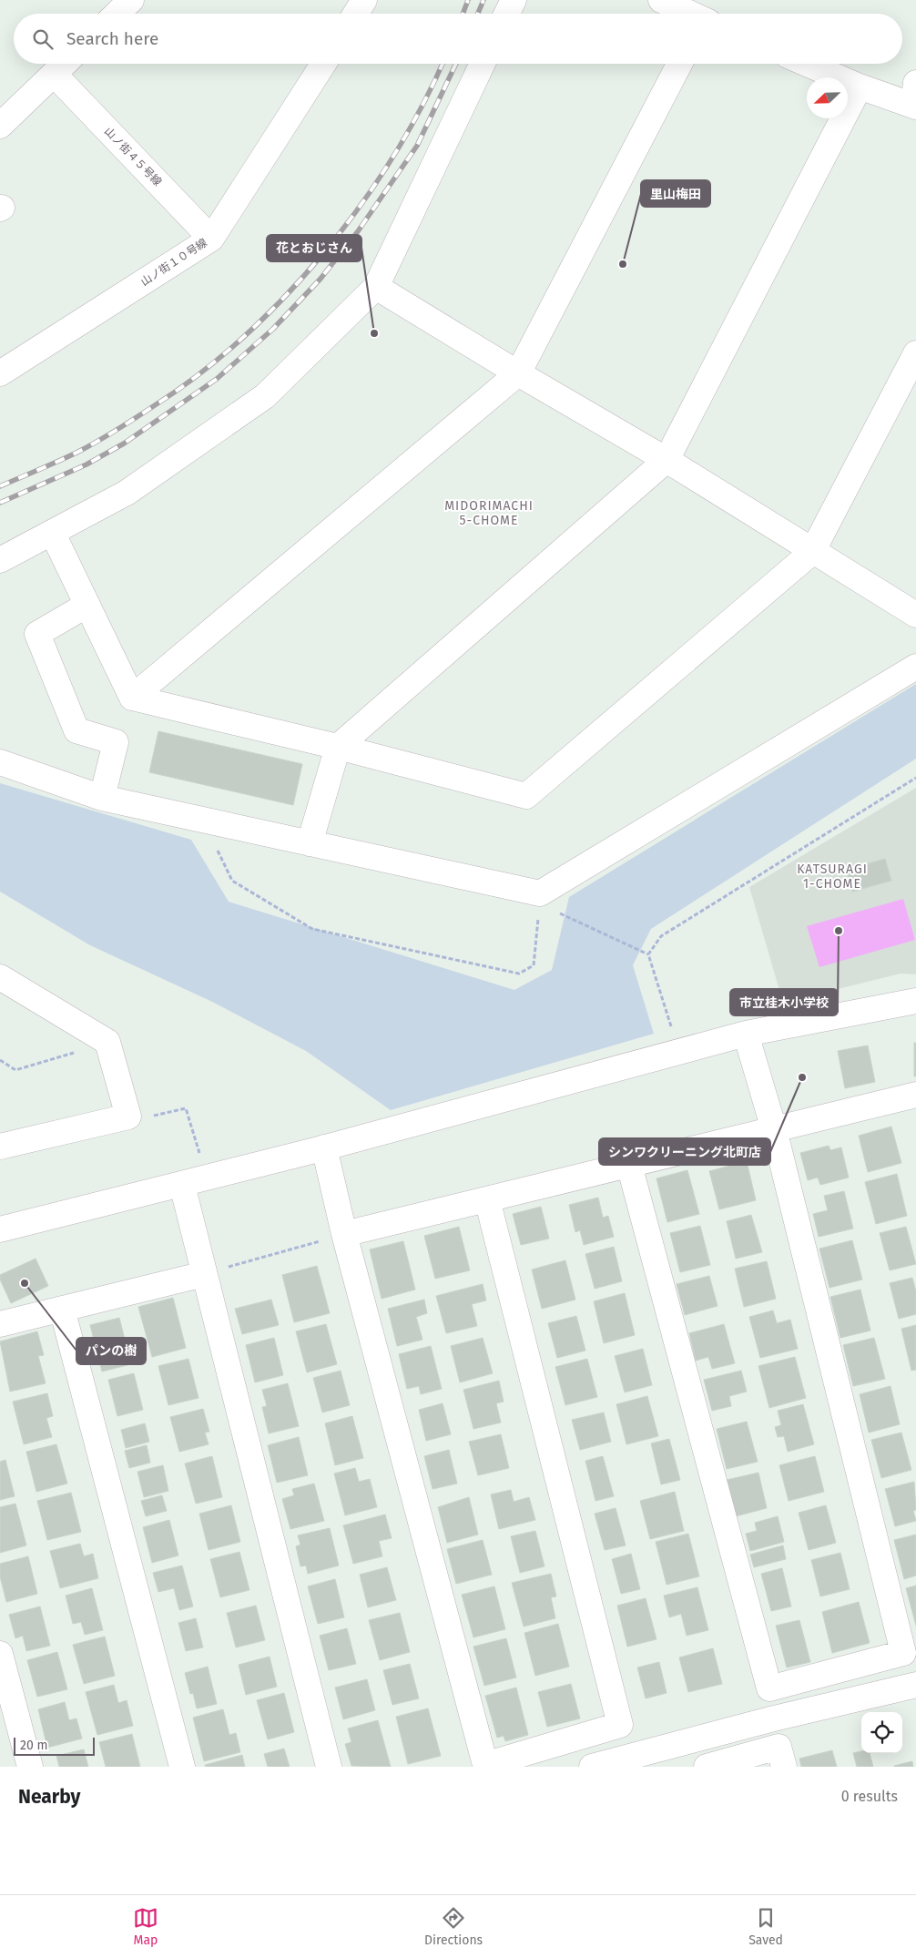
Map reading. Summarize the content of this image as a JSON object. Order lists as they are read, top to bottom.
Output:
{
  "streets": {
    "street": ["山ノ街４５号線", "山ノ街１０号線"]
  },
  "crossings": [
    ["山ノ街４５号線", "山ノ街１０号線"]
  ],
  "districts": ["MIDORIMACHI 5-CHOME", "KATSURAGI 1-CHOME"],
  "places": [
    "里山梅田",
    "花とおじさん",
    "市立桂木小学校",
    "シンワクリーニング北町店",
    "パンの樹"
  ],
  "scale_bar": "20 m",
  "north": "bottom left",
  "page": {
    "search": "Search here",
    "scale": "20 m",
    "heading": ["Nearby", "0 results"],
    "nav": ["Map", "Directions", "Saved"]
  }
}
